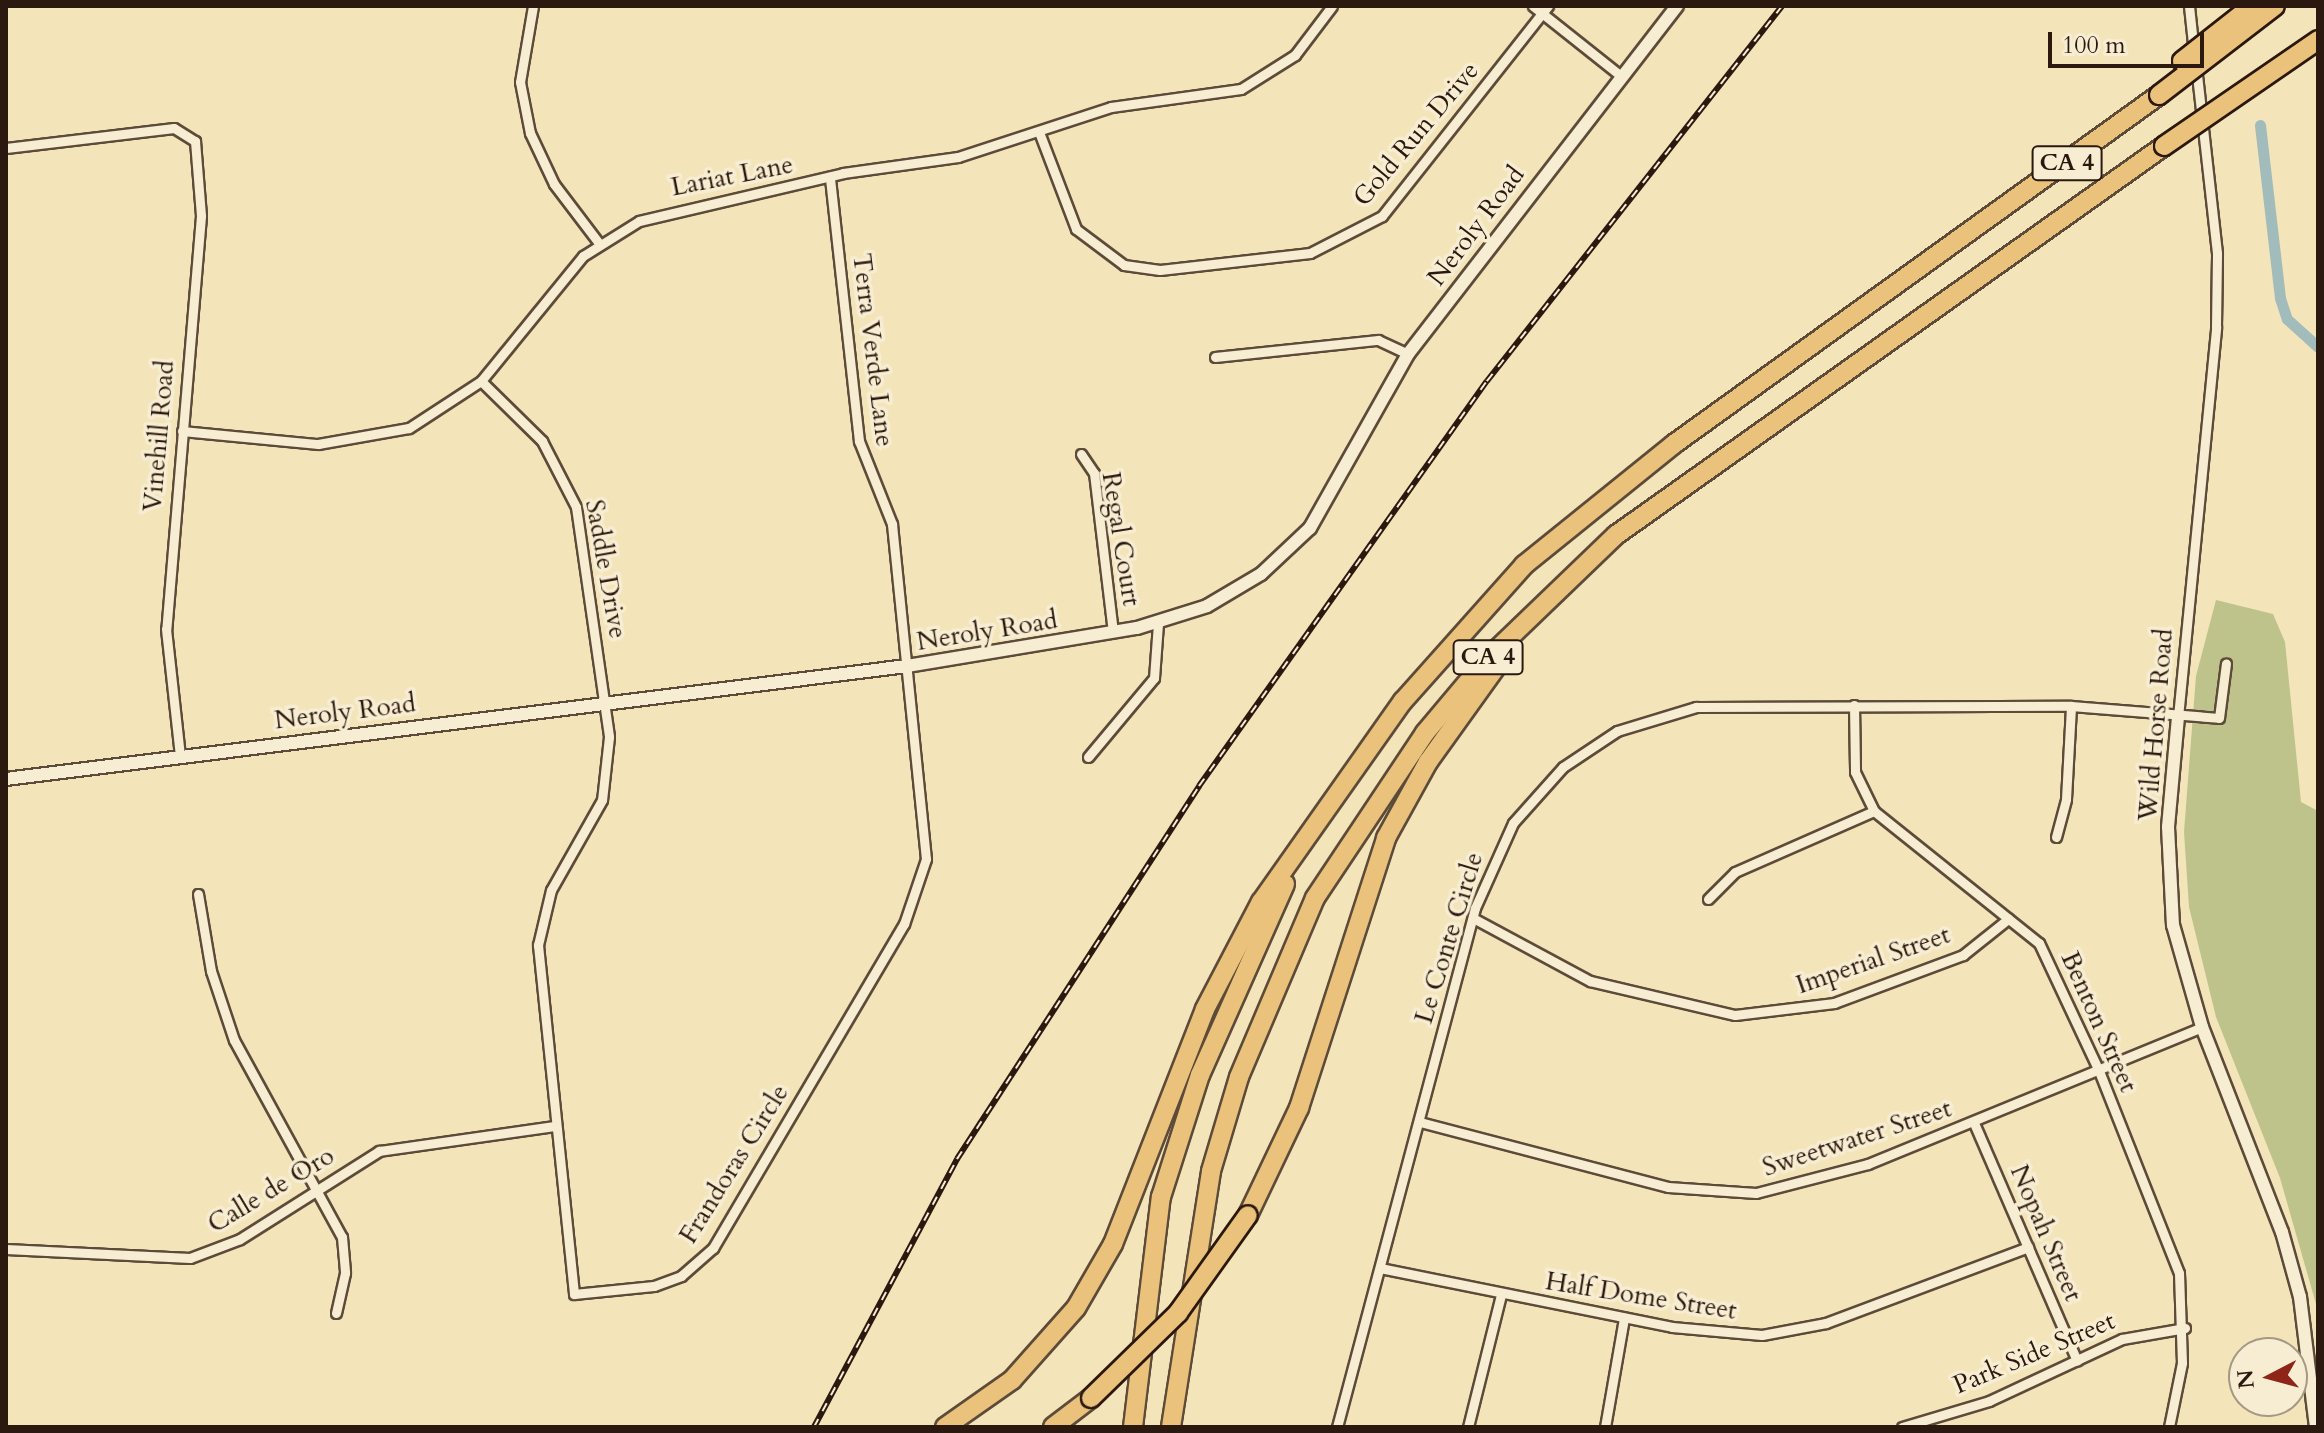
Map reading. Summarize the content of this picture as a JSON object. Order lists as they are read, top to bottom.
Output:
{
  "streets": {
    "highway": ["CA 4"],
    "street": [
      "Gold Run Drive",
      "Lariat Lane",
      "Neroly Road",
      "Terra Verde Lane",
      "Vinehill Road",
      "Regal Court",
      "Saddle Drive",
      "Wild Horse Road",
      "Le Conte Circle",
      "Imperial Street",
      "Benton Street",
      "Sweetwater Street",
      "Frandoras Circle",
      "Calle de Oro",
      "Nopah Street",
      "Half Dome Street",
      "Park Side Street"
    ]
  },
  "crossings": [
    ["Gold Run Drive", "Lariat Lane"],
    ["Lariat Lane", "Terra Verde Lane"],
    ["Lariat Lane", "Vinehill Road"],
    ["Lariat Lane", "Saddle Drive"],
    ["Neroly Road", "Terra Verde Lane"],
    ["Neroly Road", "Vinehill Road"],
    ["Neroly Road", "Regal Court"],
    ["Neroly Road", "Saddle Drive"],
    ["Neroly Road", "Frandoras Circle"],
    ["Terra Verde Lane", "Frandoras Circle"],
    ["Saddle Drive", "Frandoras Circle"],
    ["Wild Horse Road", "Le Conte Circle"],
    ["Wild Horse Road", "Sweetwater Street"],
    ["Le Conte Circle", "Imperial Street"],
    ["Le Conte Circle", "Benton Street"],
    ["Le Conte Circle", "Sweetwater Street"],
    ["Le Conte Circle", "Half Dome Street"],
    ["Imperial Street", "Benton Street"],
    ["Benton Street", "Sweetwater Street"],
    ["Benton Street", "Park Side Street"],
    ["Sweetwater Street", "Nopah Street"],
    ["Frandoras Circle", "Calle de Oro"],
    ["Nopah Street", "Half Dome Street"],
    ["Nopah Street", "Park Side Street"]
  ],
  "scale_bar": "100 m",
  "north": "left"
}
